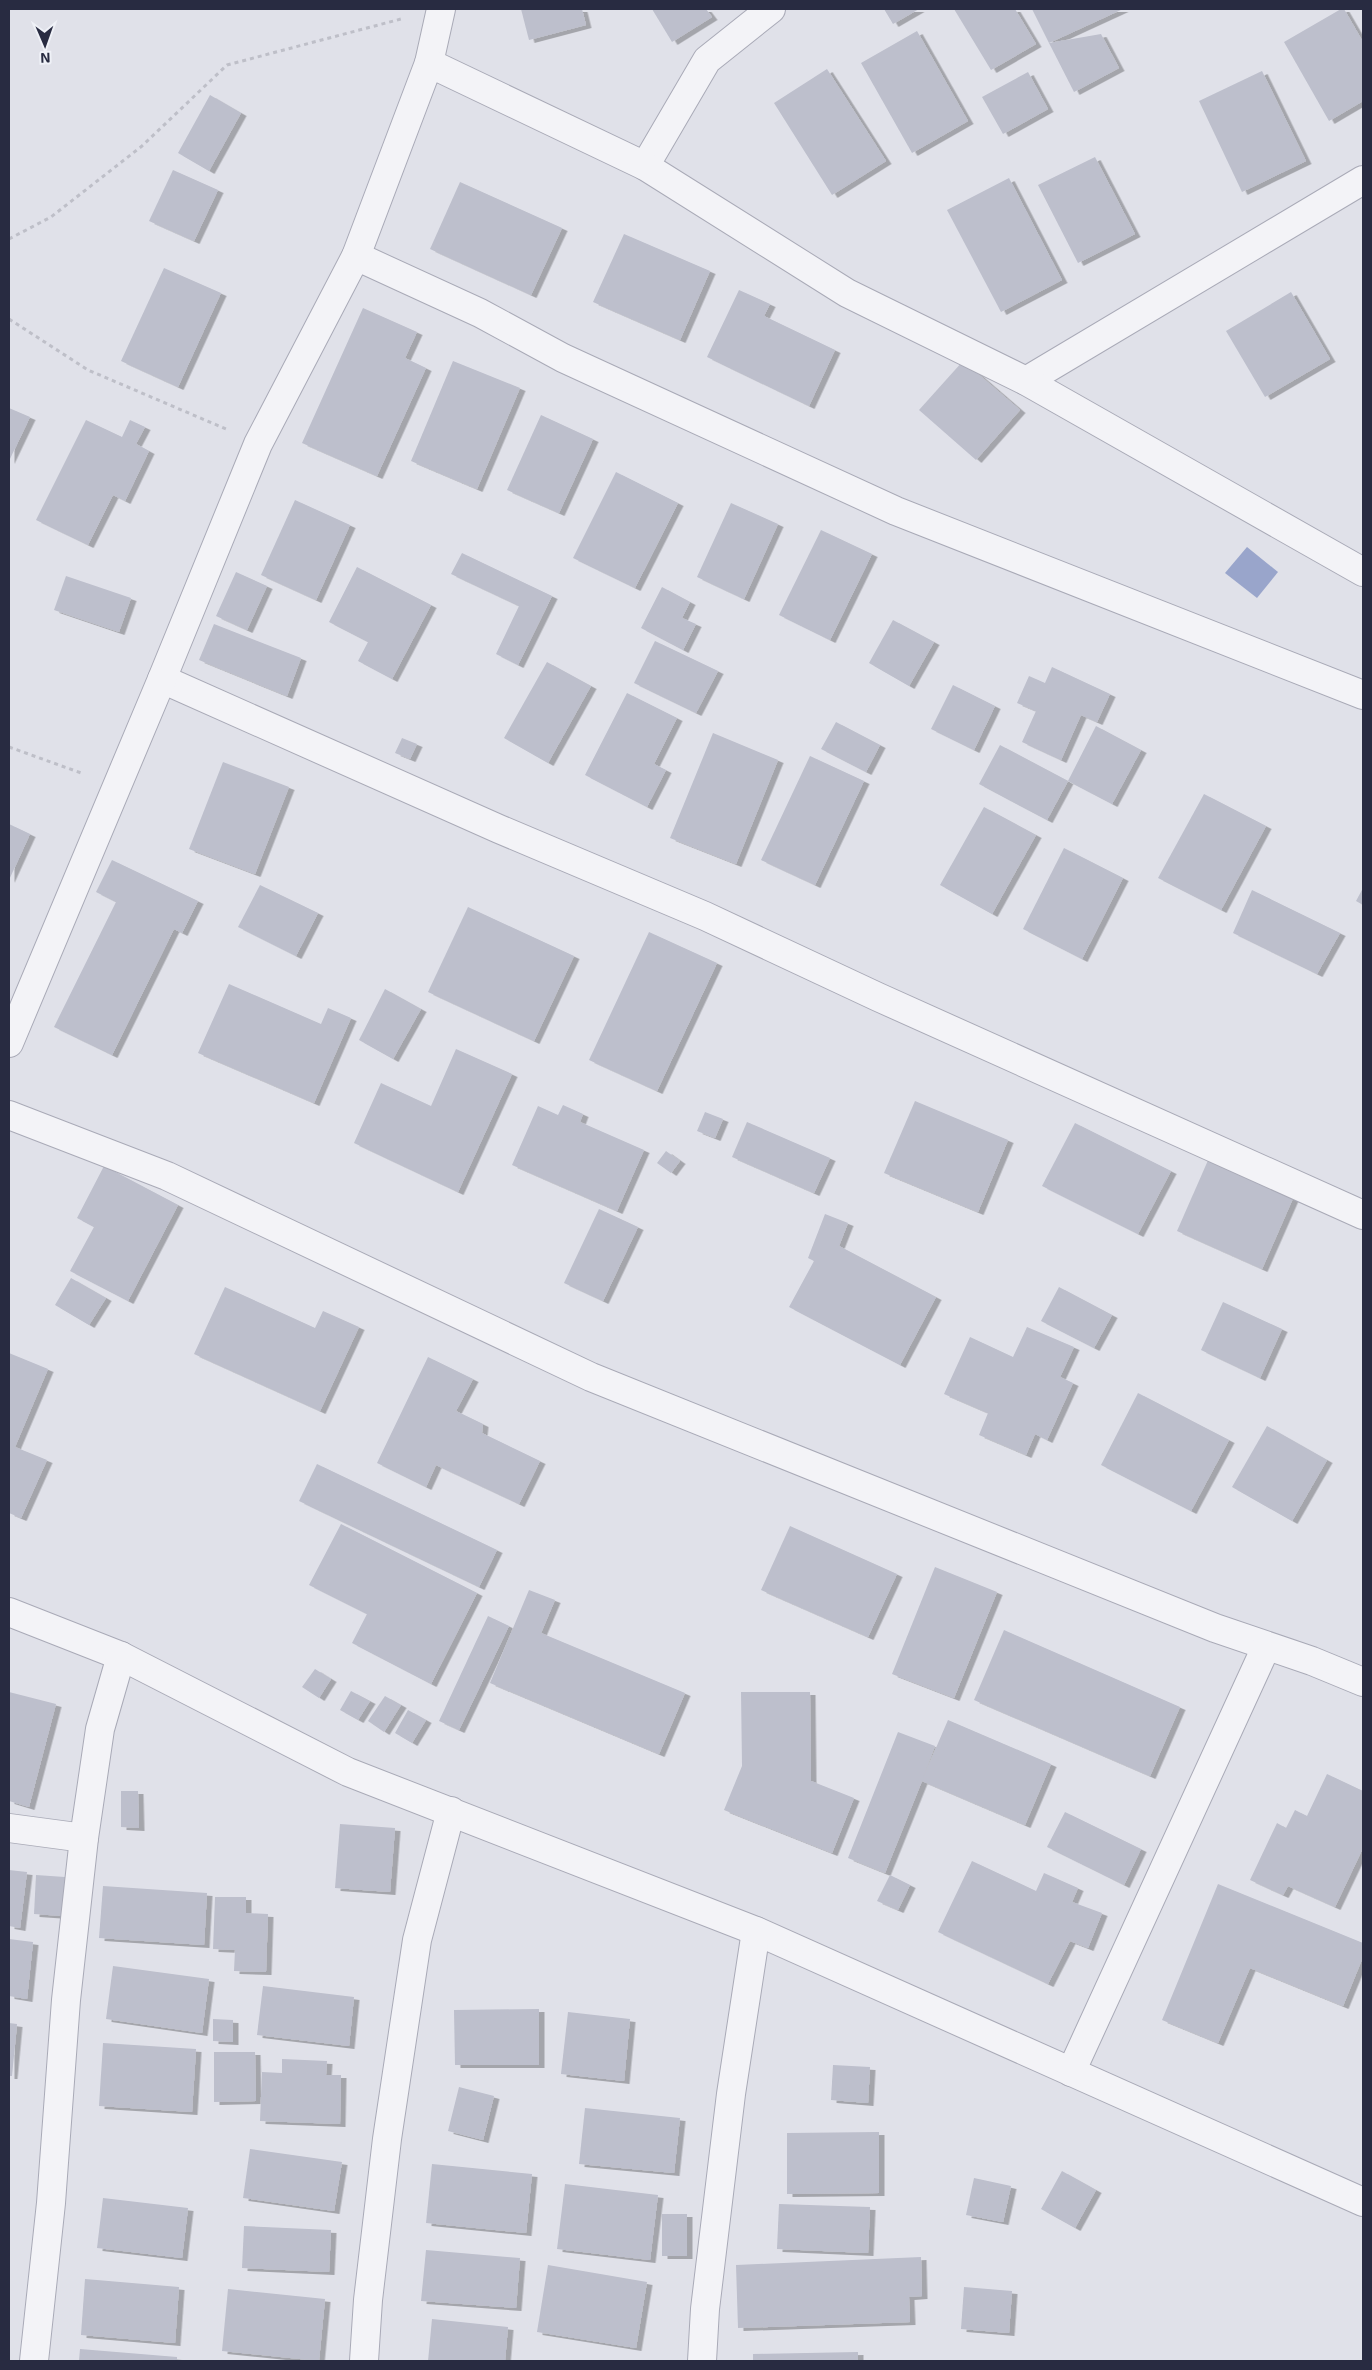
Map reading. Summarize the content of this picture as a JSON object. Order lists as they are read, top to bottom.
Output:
{
  "north": "bottom"
}
